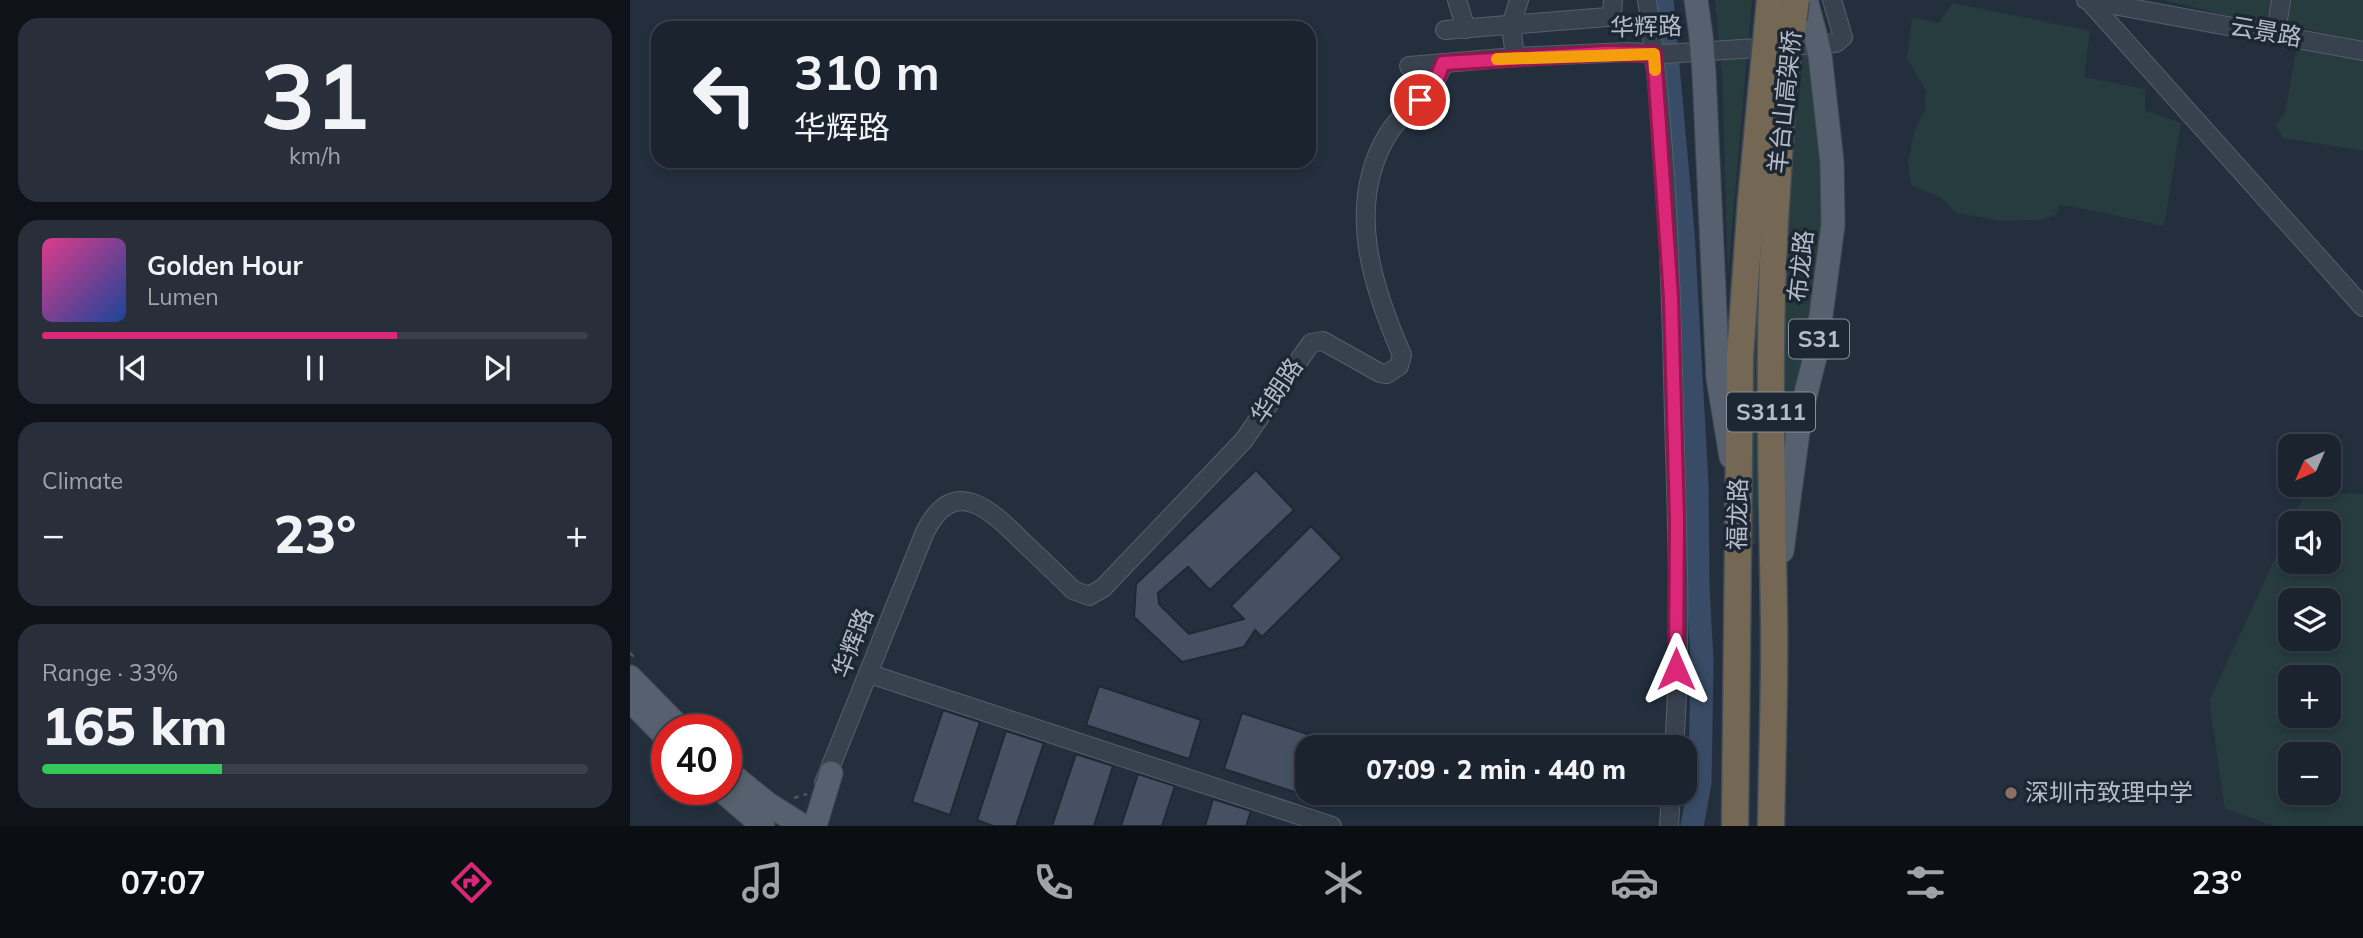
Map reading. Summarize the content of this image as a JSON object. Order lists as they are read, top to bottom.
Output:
{
  "streets": {
    "highway": [
      "羊台山高架桥",
      "S31",
      "S3111",
      "福龙路"
    ],
    "main road": ["华辉路", "布龙路"],
    "street": ["云景路", "华朗路"]
  },
  "crossings": [
    ["华辉路", "华朗路"],
    ["羊台山高架桥", "福龙路"],
    ["布龙路", "福龙路"]
  ],
  "places": ["深圳市致理中学"],
  "north": "bottom left",
  "page": {
    "tile": [
      ["31", "km/h"],
      "Climate",
      ["Range · 33%", "165 km"]
    ],
    "turn": ["310 m", "华辉路"],
    "song": ["Golden Hour", "Lumen"],
    "map_buttons": ["+", "−"],
    "heat": ["−", "23°", "+"],
    "limit": "40",
    "trip": "07:09 · 2 min · 440 m",
    "tabs": ["07:07", "23°"]
  }
}
